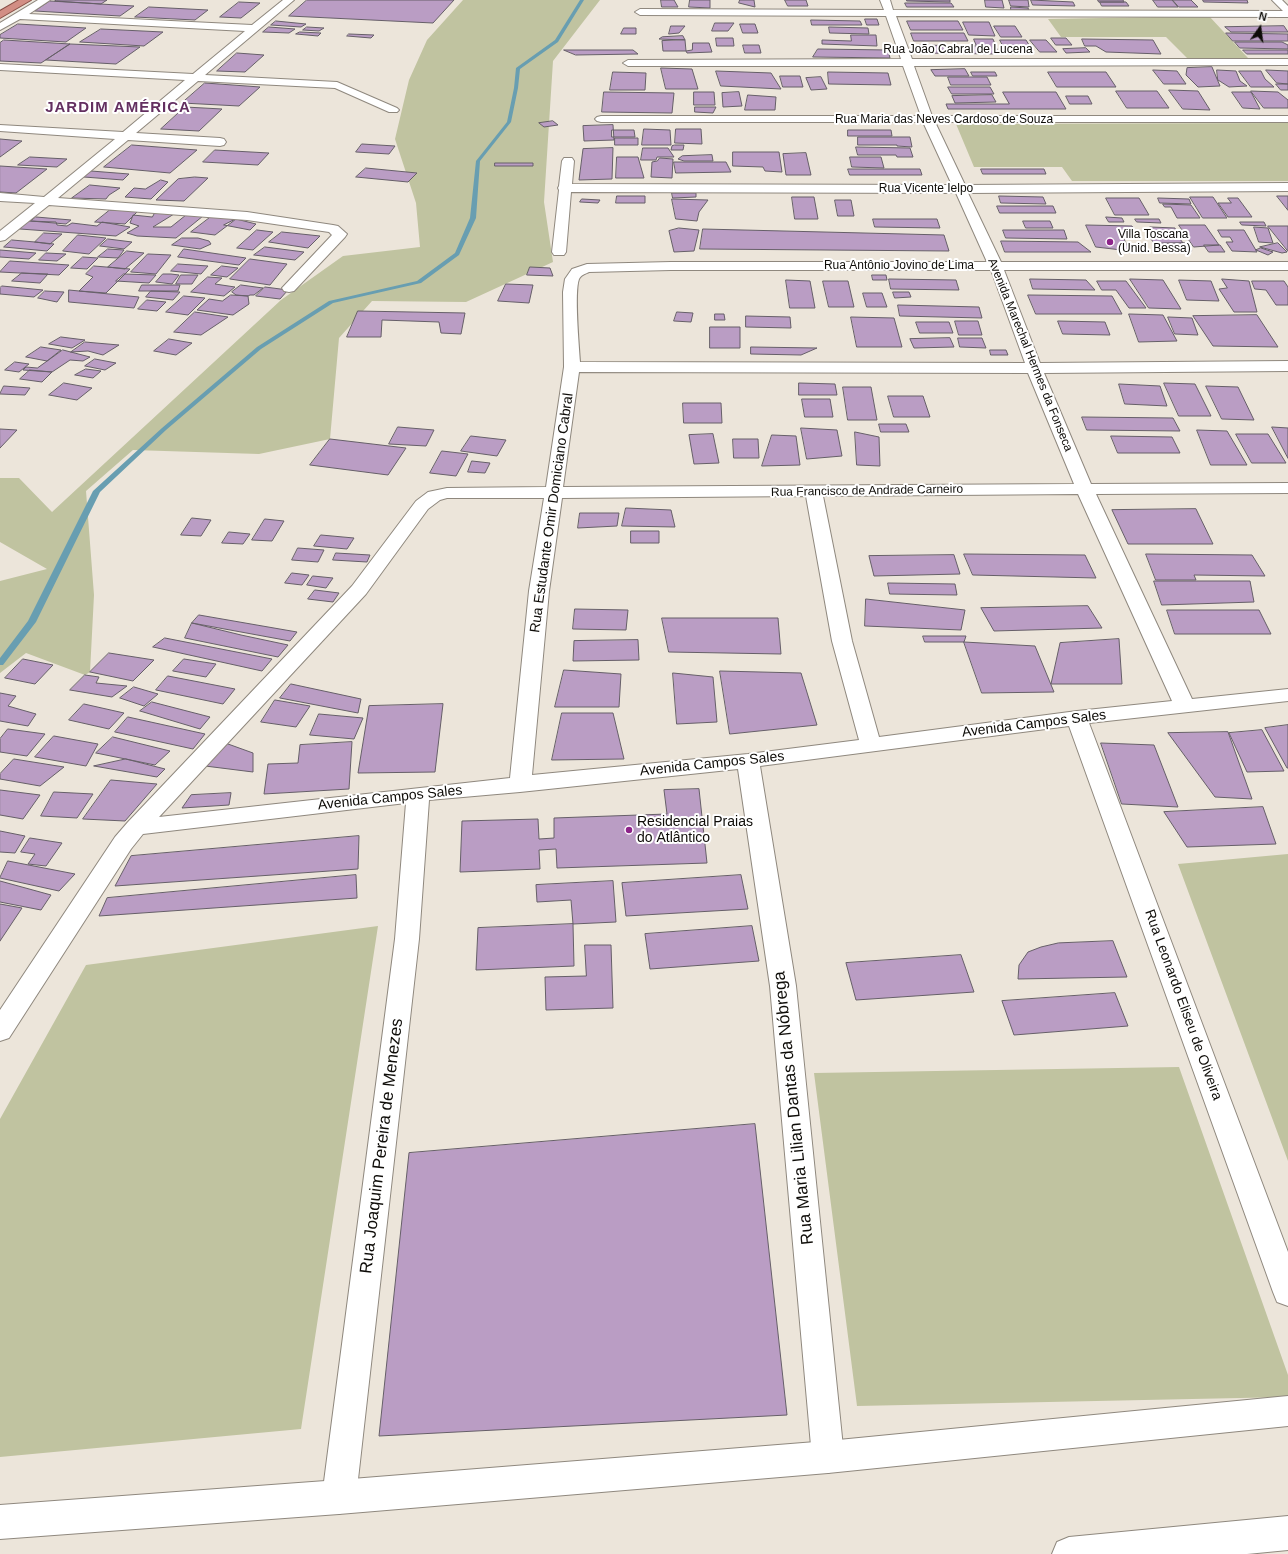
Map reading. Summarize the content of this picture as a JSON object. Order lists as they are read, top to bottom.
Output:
{
  "streets": {
    "street": [
      "Rua João Cabral de Lucena",
      "Rua Maria das Neves Cardoso de Souza",
      "Rua Vicente Ielpo",
      "Rua Antônio Jovino de Lima",
      "Avenida Marechal Hermes da Fonseca",
      "Rua Francisco de Andrade Carneiro",
      "Rua Estudante Omir Domiciano Cabral",
      "Avenida Campos Sales",
      "Rua Leonardo Eliseu de Oliveira",
      "Rua Maria Lilian Dantas da Nóbrega",
      "Rua Joaquim Pereira de Menezes"
    ]
  },
  "crossings": [
    ["Rua João Cabral de Lucena", "Avenida Marechal Hermes da Fonseca"],
    ["Rua Maria das Neves Cardoso de Souza", "Avenida Marechal Hermes da Fonseca"],
    ["Rua Vicente Ielpo", "Avenida Marechal Hermes da Fonseca"],
    ["Rua Antônio Jovino de Lima", "Avenida Marechal Hermes da Fonseca"],
    ["Rua Antônio Jovino de Lima", "Rua Estudante Omir Domiciano Cabral"],
    ["Avenida Marechal Hermes da Fonseca", "Rua Francisco de Andrade Carneiro"],
    ["Avenida Marechal Hermes da Fonseca", "Avenida Campos Sales"],
    ["Rua Francisco de Andrade Carneiro", "Rua Estudante Omir Domiciano Cabral"],
    ["Rua Francisco de Andrade Carneiro", "Avenida Campos Sales"],
    ["Rua Estudante Omir Domiciano Cabral", "Avenida Campos Sales"],
    ["Avenida Campos Sales", "Rua Leonardo Eliseu de Oliveira"],
    ["Avenida Campos Sales", "Rua Maria Lilian Dantas da Nóbrega"],
    ["Avenida Campos Sales", "Rua Joaquim Pereira de Menezes"]
  ],
  "districts": ["JARDIM AMÉRICA"],
  "places": ["Villa Toscana (Unid. Bessa)", "Residencial Praias do Atlântico"],
  "north": "top"
}
